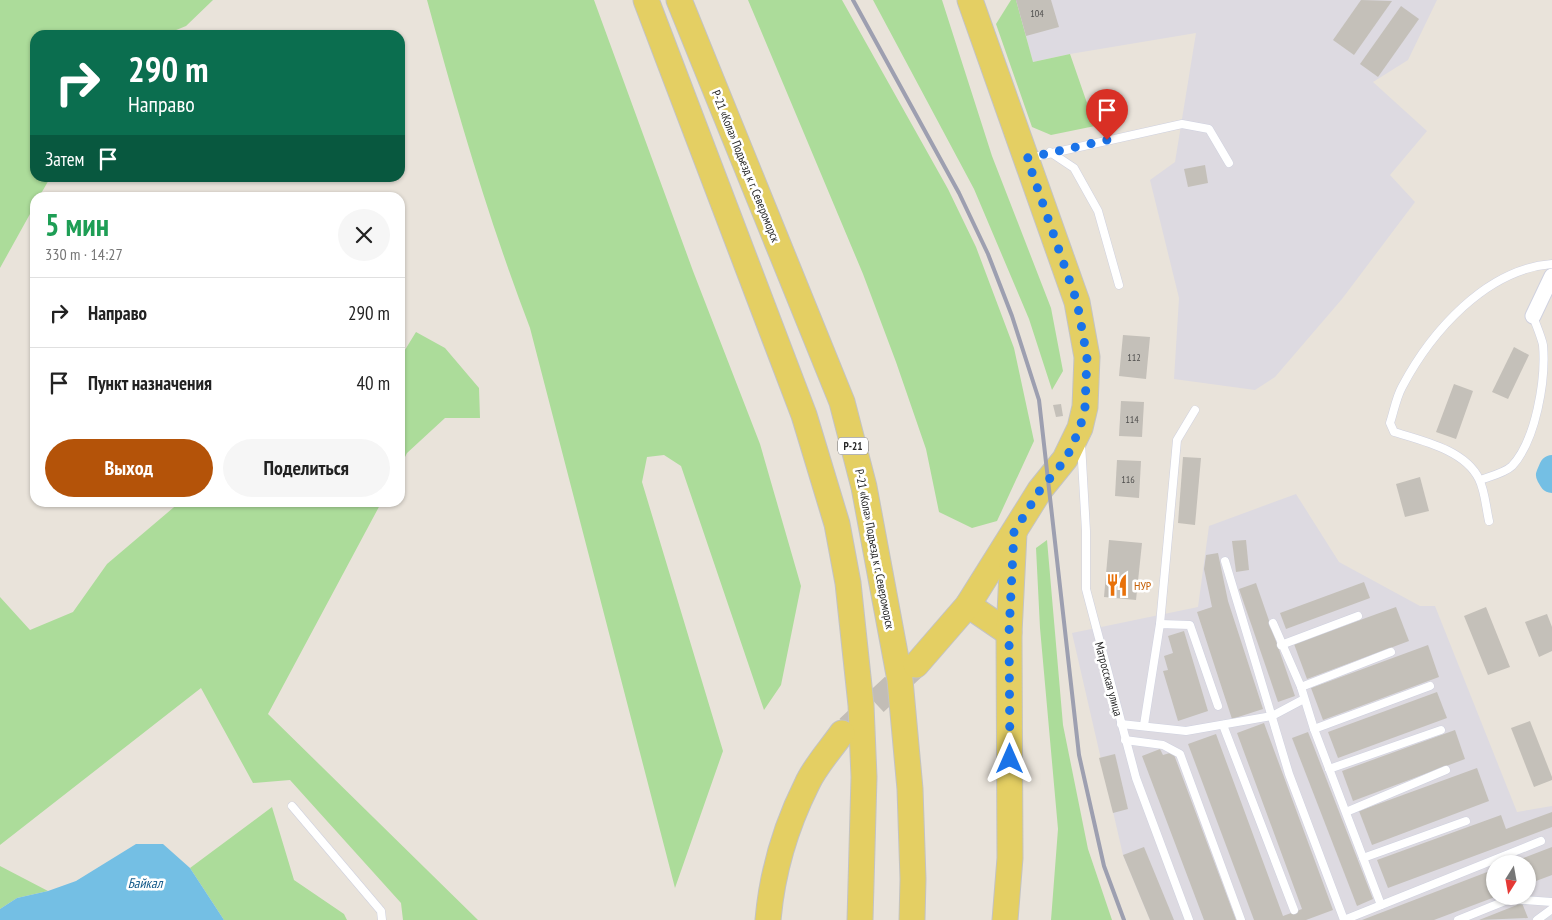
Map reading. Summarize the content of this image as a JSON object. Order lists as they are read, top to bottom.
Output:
{
  "streets": {
    "main road": ["Р-21 «Кола» Подъезд к г. Североморск", "Р-21"],
    "lane": ["Матросская улица"]
  },
  "water": ["Байкал"],
  "places": {
    "restaurant": ["НУР"]
  },
  "house_numbers": [
    "104",
    "112",
    "114",
    "116"
  ],
  "north": "bottom",
  "page": {
    "turn": ["290 m", "Направо"],
    "then": "Затем",
    "heading": ["5 мин", "330 m · 14:27"],
    "list": [
      {
        "name": "Направо",
        "value": "290 m"
      },
      {
        "name": "Пункт назначения",
        "value": "40 m"
      }
    ],
    "buttons": ["Выход", "Поделиться"]
  }
}
